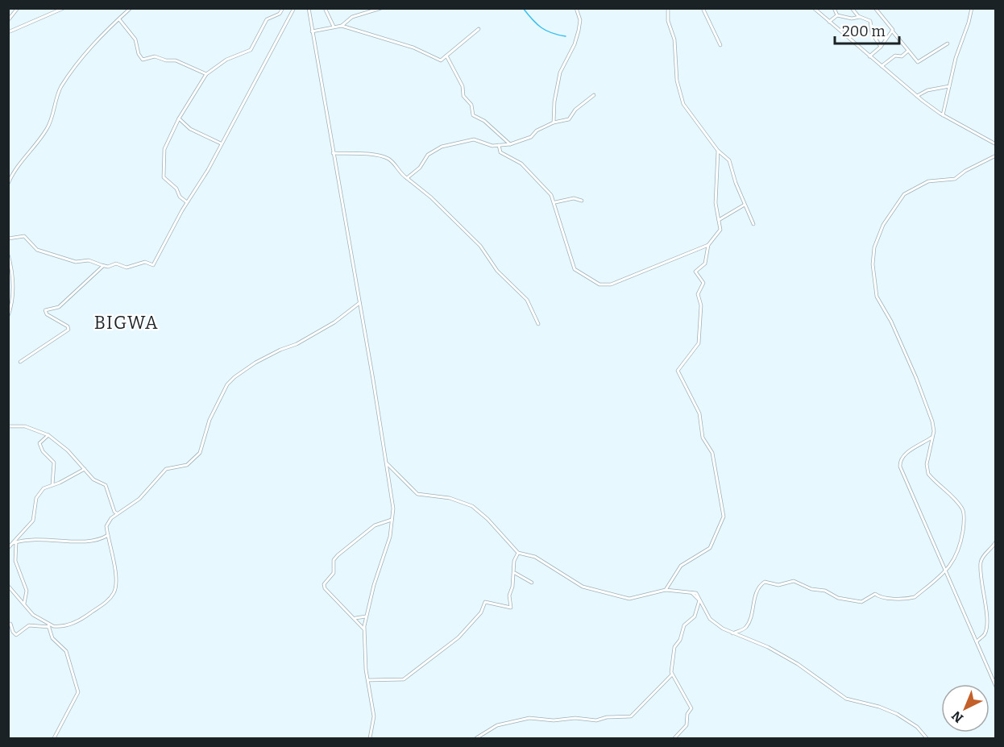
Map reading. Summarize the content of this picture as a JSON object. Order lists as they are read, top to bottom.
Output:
{
  "districts": ["BIGWA"],
  "scale_bar": "200 m",
  "north": "bottom left"
}
